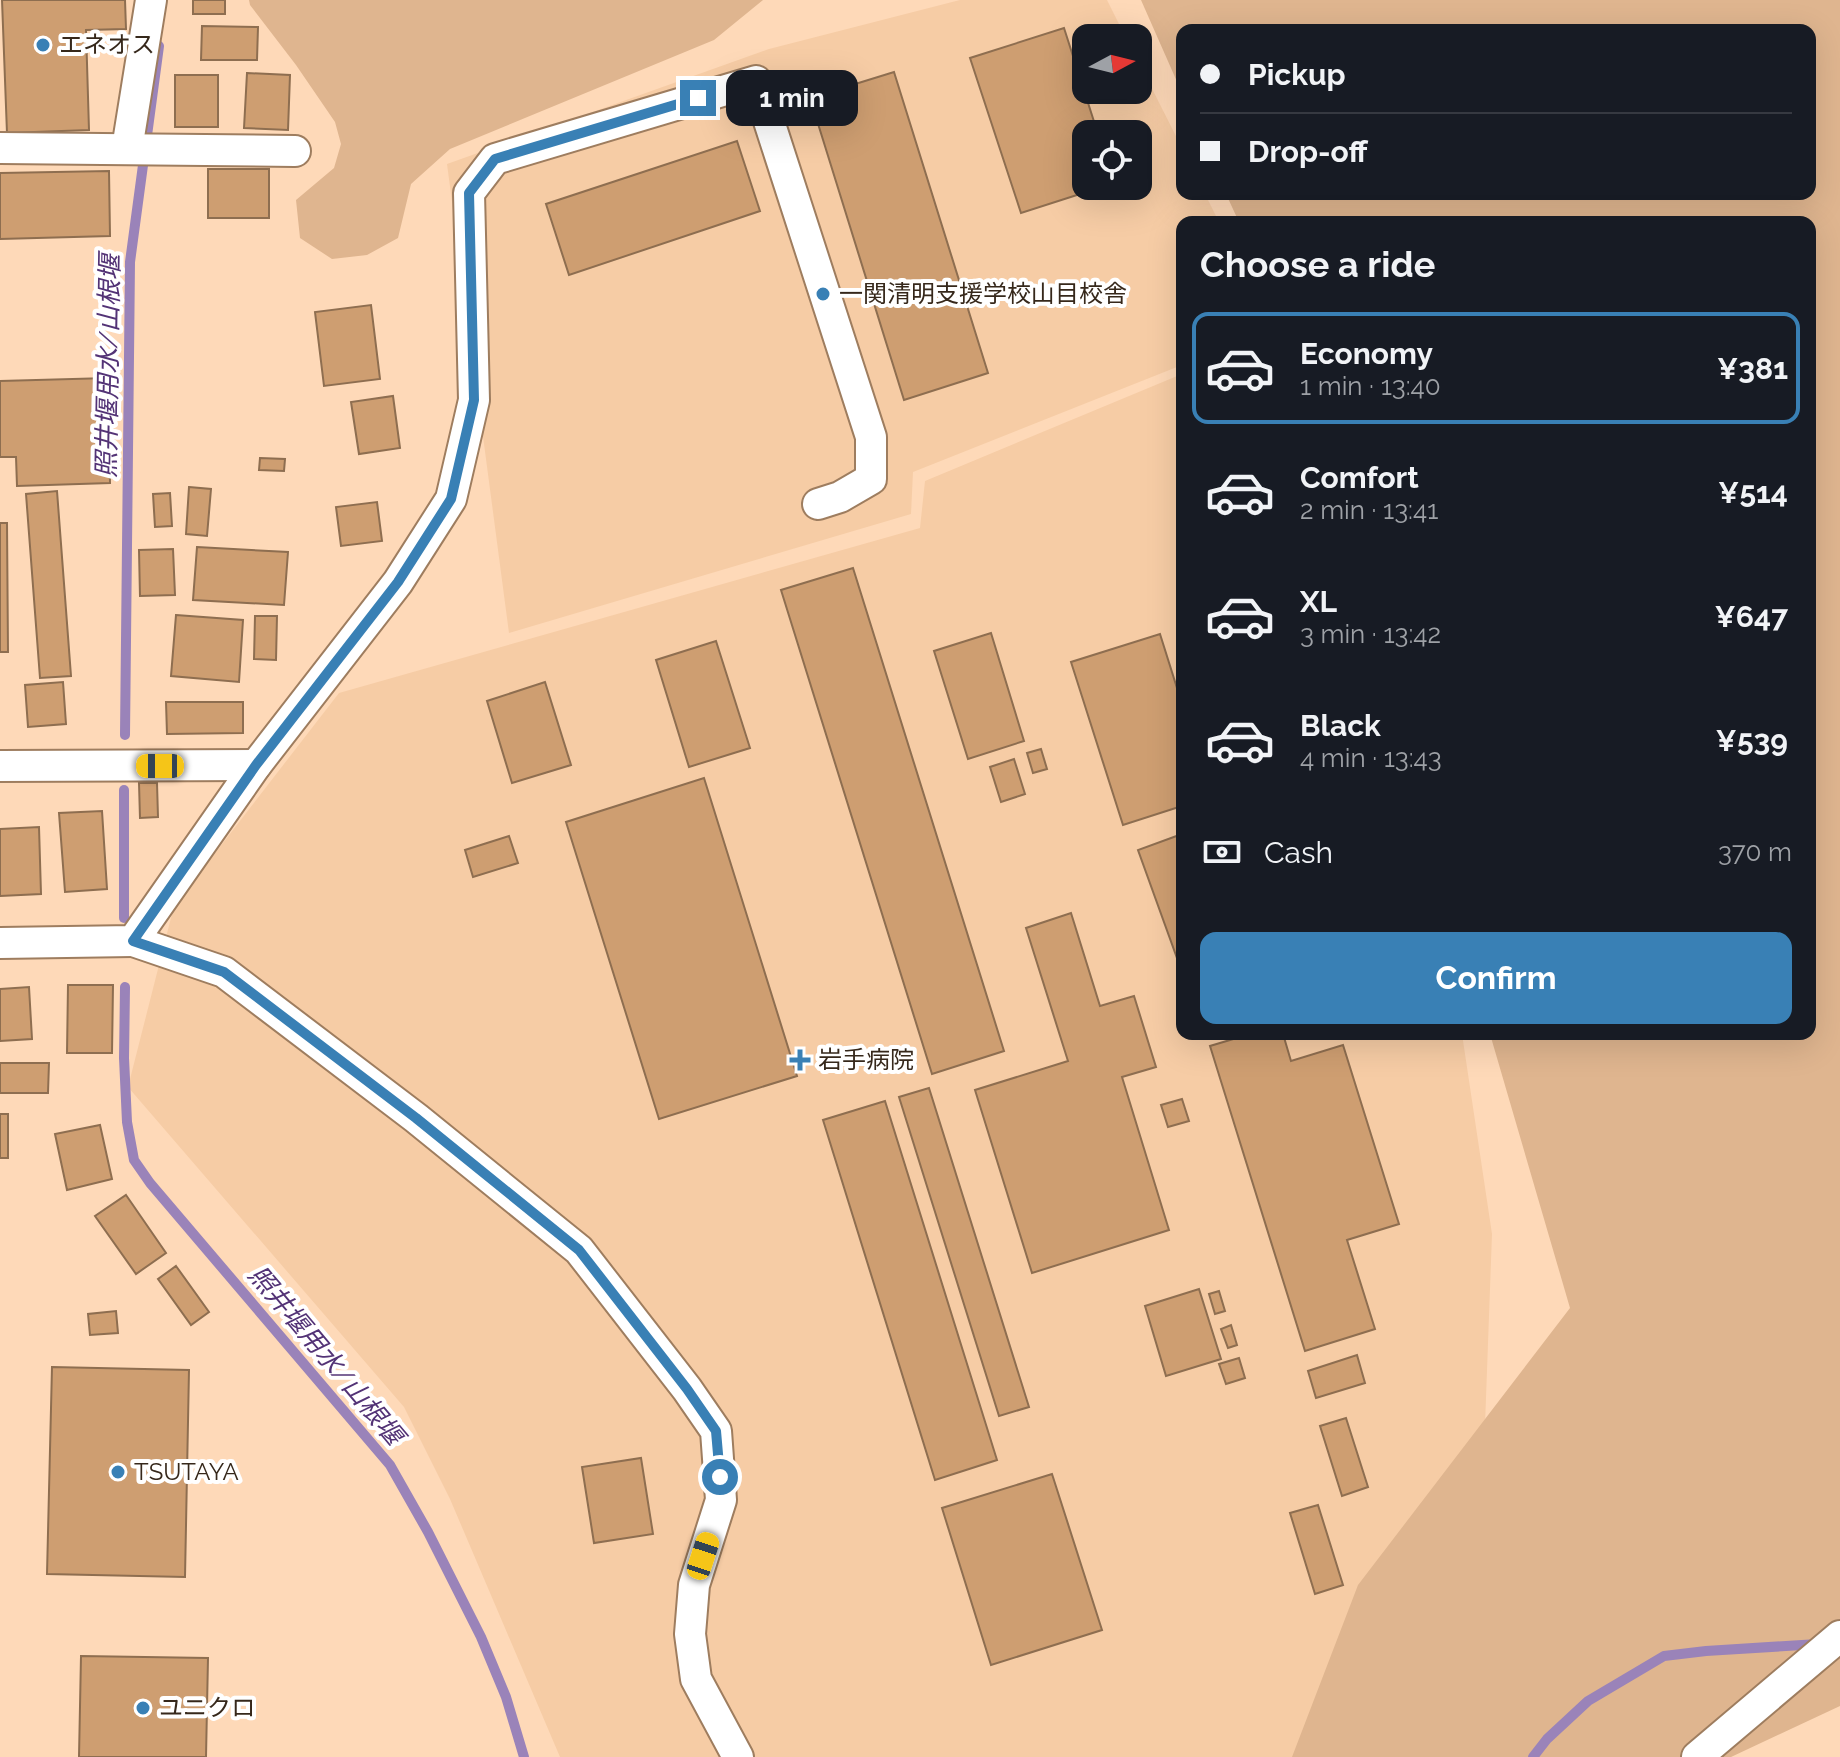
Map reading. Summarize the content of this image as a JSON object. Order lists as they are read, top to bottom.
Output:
{
  "water": ["照井堰用水/山根堰"],
  "places": {
    "other": [
      "エネオス",
      "一関清明支援学校山目校舎",
      "TSUTAYA",
      "ユニクロ"
    ],
    "health": ["岩手病院"]
  },
  "north": "right",
  "page": {
    "banner": ["Pickup", "Drop-off"],
    "bubble": "1 min",
    "heading": "Choose a ride",
    "list": [
      {
        "name": "Economy",
        "note": "1 min · 13:40",
        "value": "¥381"
      },
      {
        "name": "Comfort",
        "note": "2 min · 13:41",
        "value": "¥514"
      },
      {
        "name": "XL",
        "note": "3 min · 13:42",
        "value": "¥647"
      },
      {
        "name": "Black",
        "note": "4 min · 13:43",
        "value": "¥539"
      }
    ],
    "pay": ["Cash", "370 m"],
    "buttons": "Confirm"
  }
}
